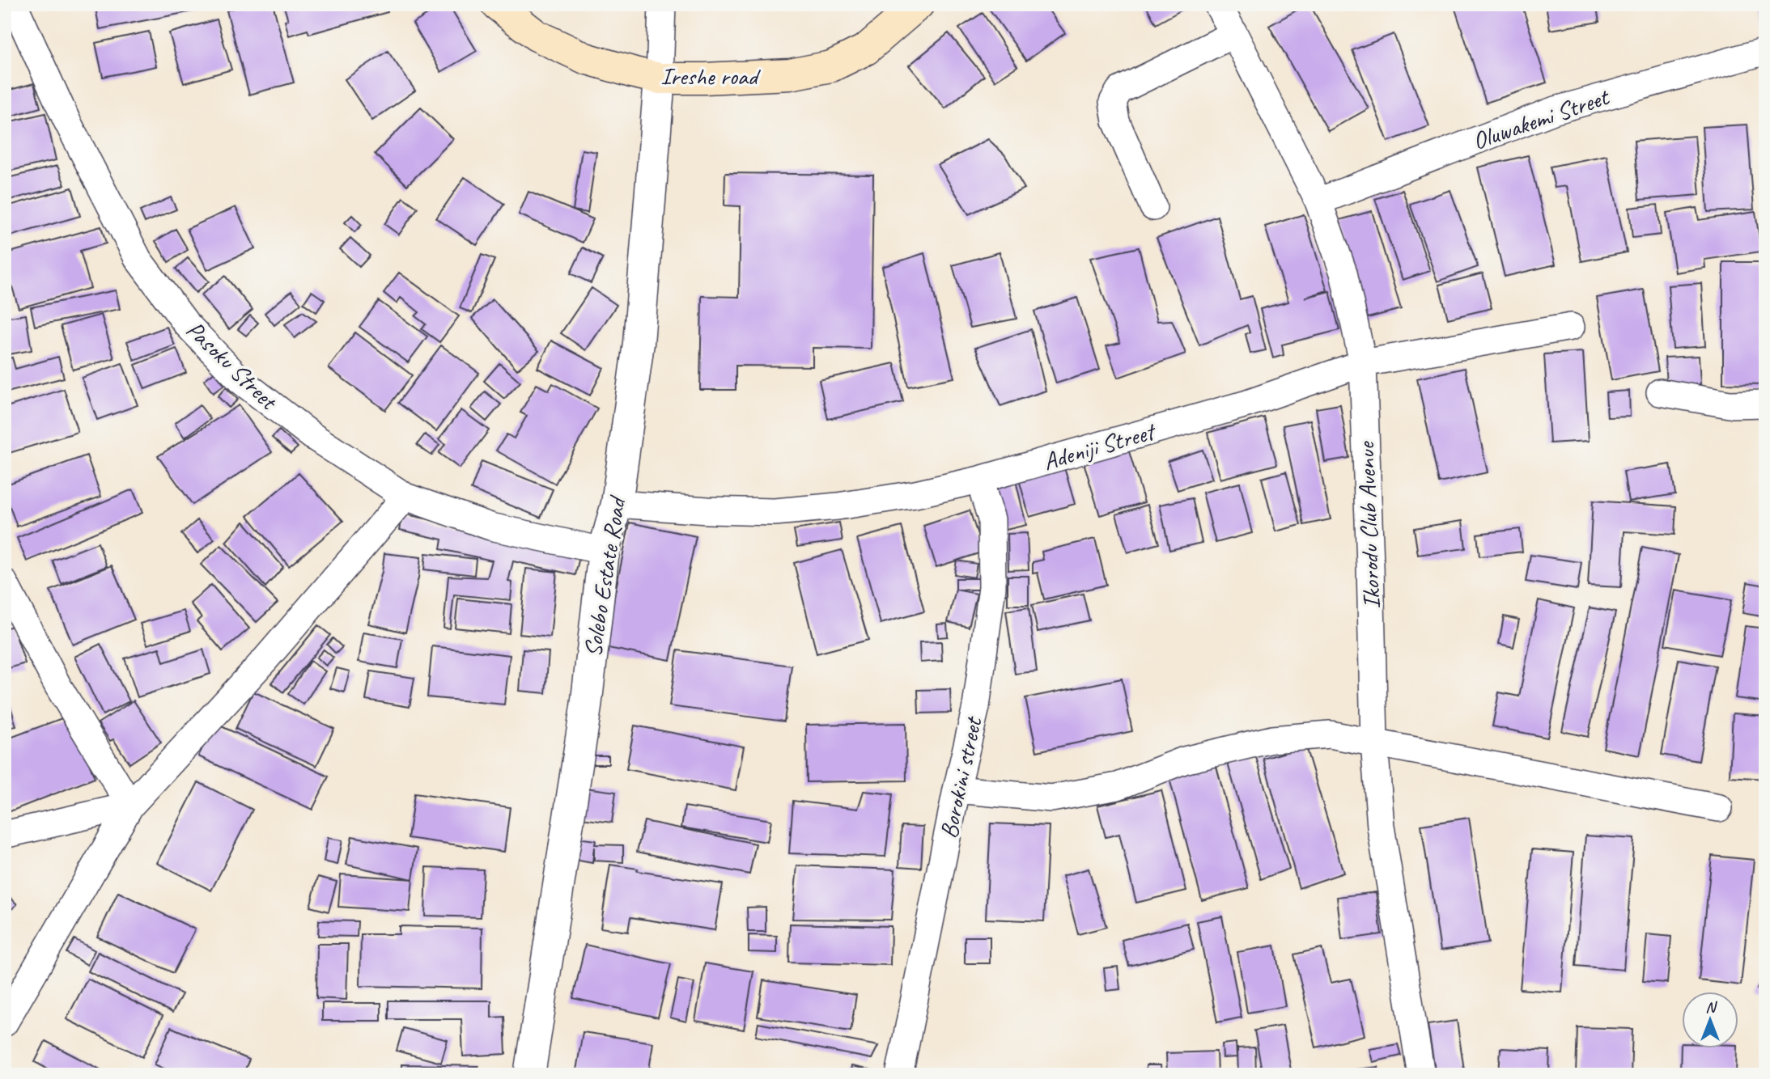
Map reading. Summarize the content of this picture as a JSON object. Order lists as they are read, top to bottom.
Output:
{
  "streets": {
    "main road": ["Ireshe road"],
    "street": [
      "Oluwakemi Street",
      "Pasoku Street",
      "Adeniji Street",
      "Ikorodu Club Avenue",
      "Solebo Estate Road",
      "Borokini street"
    ]
  },
  "crossings": [
    ["Ireshe road", "Solebo Estate Road"],
    ["Oluwakemi Street", "Ikorodu Club Avenue"],
    ["Pasoku Street", "Solebo Estate Road"],
    ["Adeniji Street", "Ikorodu Club Avenue"],
    ["Adeniji Street", "Solebo Estate Road"],
    ["Adeniji Street", "Borokini street"]
  ],
  "north": "top"
}
